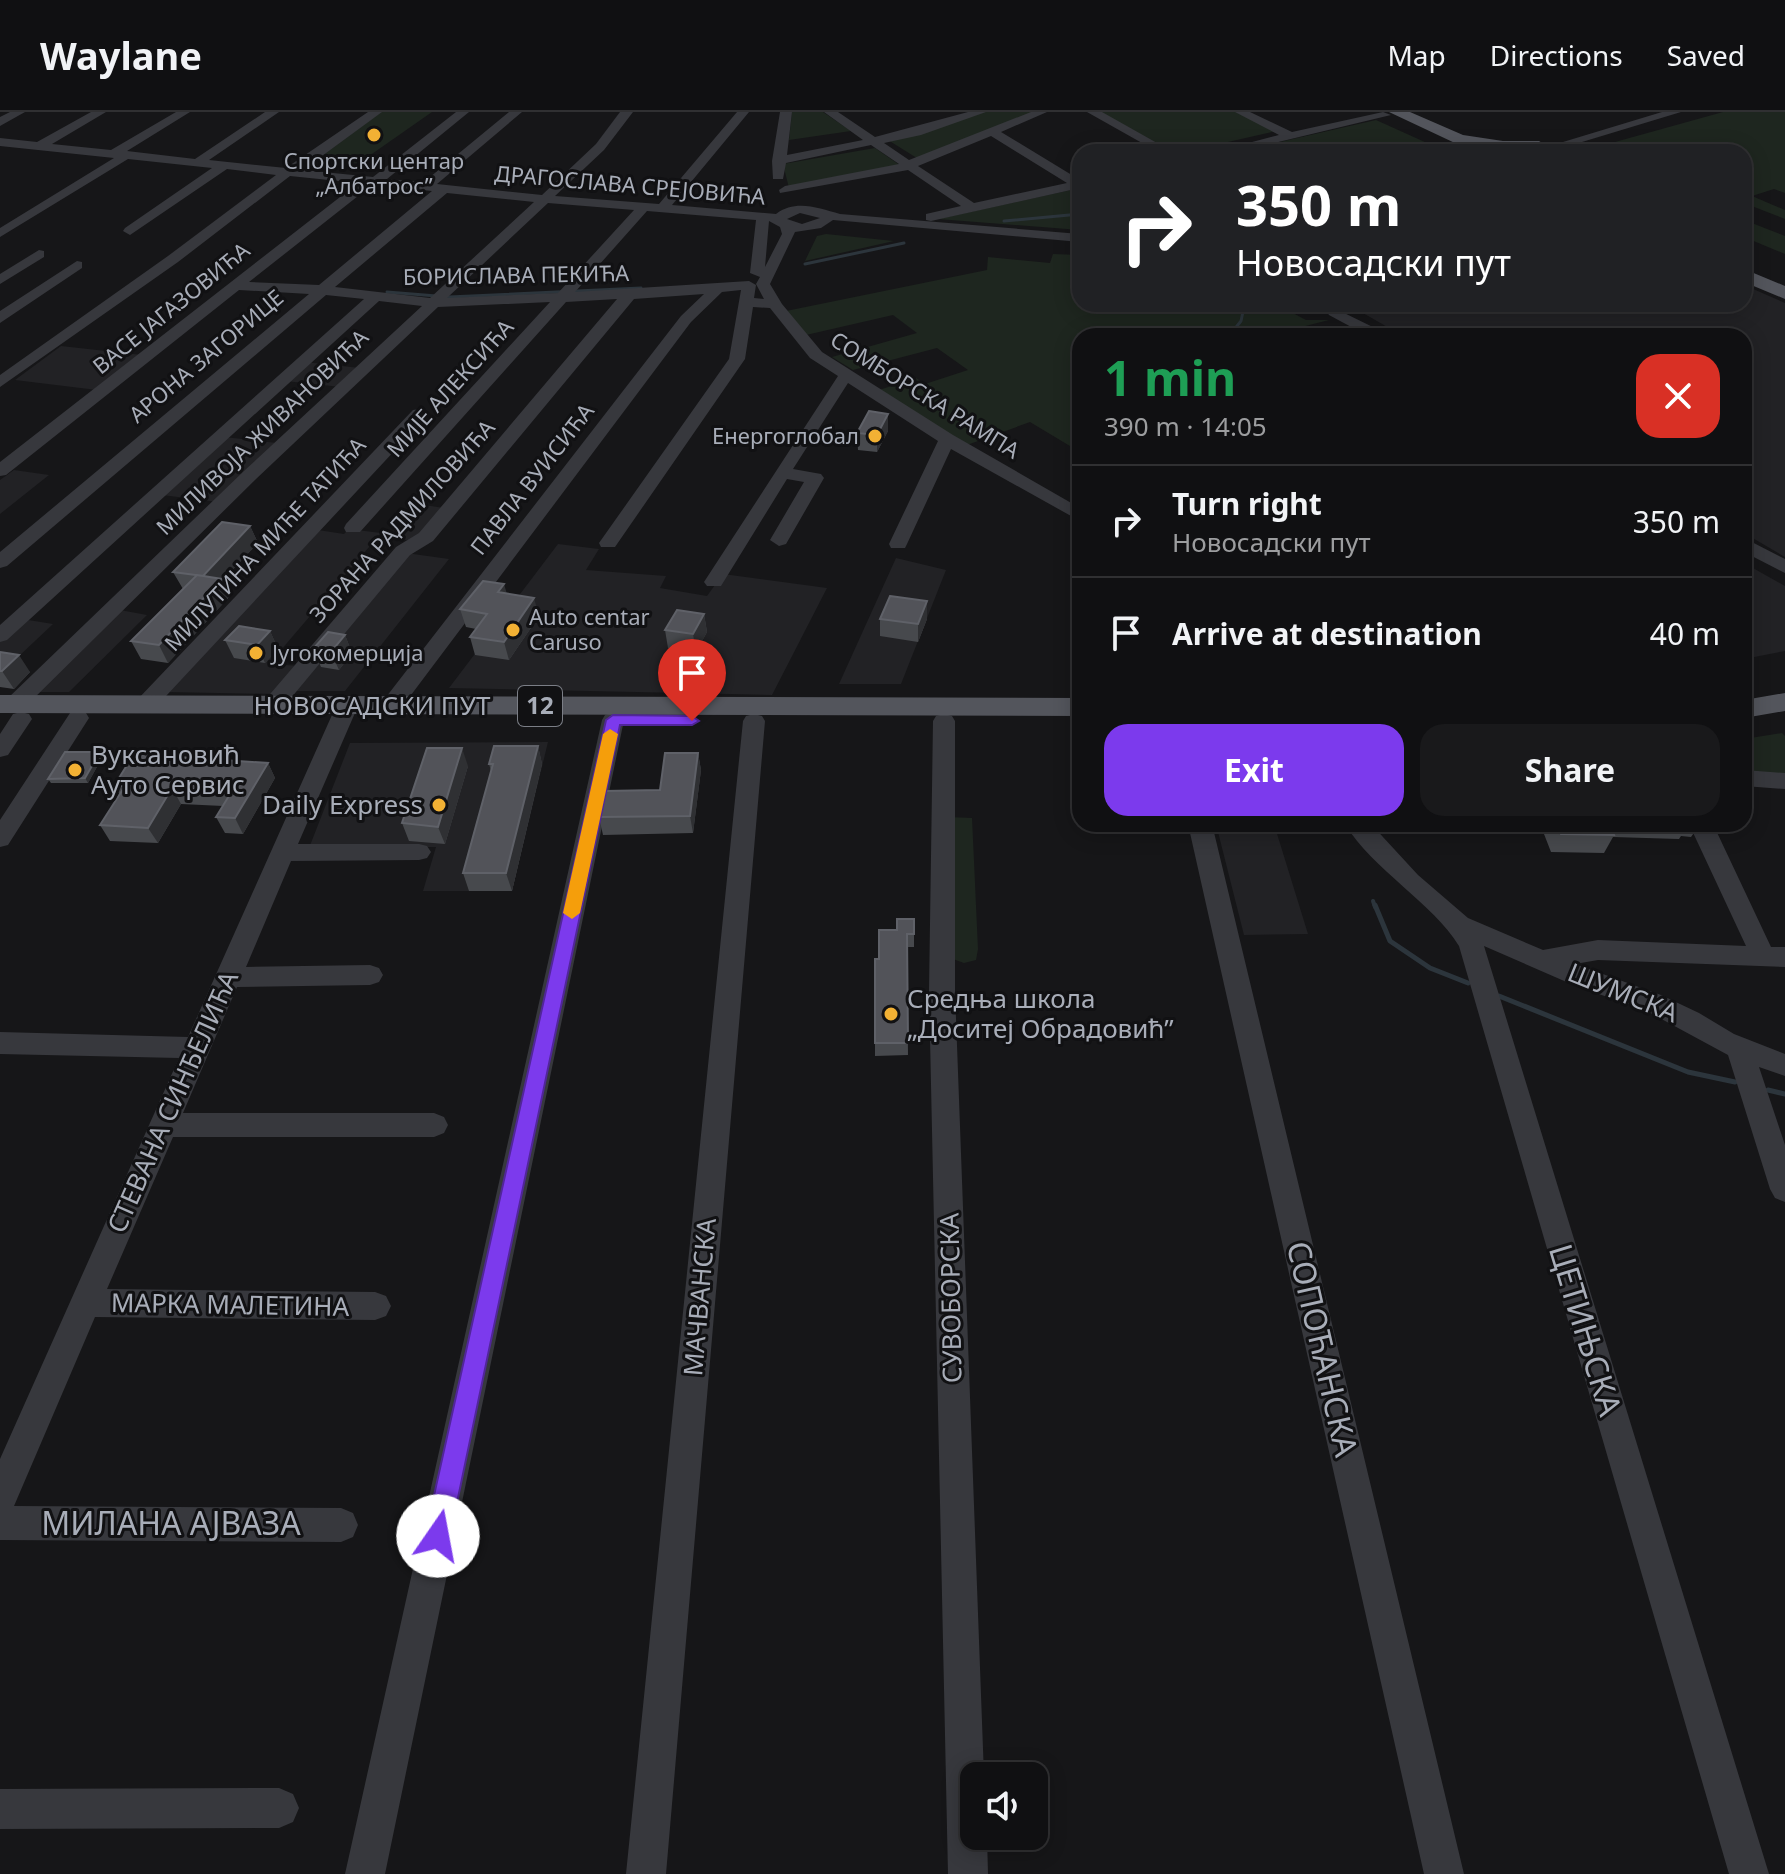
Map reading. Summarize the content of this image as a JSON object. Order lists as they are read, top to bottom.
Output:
{
  "streets": {
    "main road": ["НОВОСАДСКИ ПУТ", "12"],
    "street": [
      "ДРАГОСЛАВА СРЕЈОВИЋА",
      "БОРИСЛАВА ПЕКИЋА",
      "ВАСЕ ЈАГАЗОВИЋА",
      "АРОНА ЗАГОРИЦЕ",
      "МИЈЕ АЛЕКСИЋА",
      "СОМБОРСКА РАМПА",
      "МИЛИВОЈА ЖИВАНОВИЋА",
      "ПАВЛА ВУИСИЋА",
      "ЗОРАНА РАДМИЛОВИЋА",
      "МИЛУТИНА МИЋЕ ТАТИЋА",
      "ШУМСКА",
      "СТЕВАНА СИНЂЕЛИЋА",
      "МАЧВАНСКА",
      "СУВОБОРСКА",
      "МАРКА МАЛЕТИНА",
      "ЦЕТИЊСКА",
      "СОПОЋАНСКА",
      "МИЛАНА АЈВАЗА"
    ]
  },
  "crossings": [
    ["ДРАГОСЛАВА СРЕЈОВИЋА", "ВАСЕ ЈАГАЗОВИЋА"],
    ["ДРАГОСЛАВА СРЕЈОВИЋА", "АРОНА ЗАГОРИЦЕ"],
    ["ДРАГОСЛАВА СРЕЈОВИЋА", "МИЈЕ АЛЕКСИЋА"],
    ["ДРАГОСЛАВА СРЕЈОВИЋА", "МИЛИВОЈА ЖИВАНОВИЋА"],
    ["БОРИСЛАВА ПЕКИЋА", "ВАСЕ ЈАГАЗОВИЋА"],
    ["БОРИСЛАВА ПЕКИЋА", "АРОНА ЗАГОРИЦЕ"],
    ["БОРИСЛАВА ПЕКИЋА", "МИЈЕ АЛЕКСИЋА"],
    ["БОРИСЛАВА ПЕКИЋА", "МИЛИВОЈА ЖИВАНОВИЋА"],
    ["БОРИСЛАВА ПЕКИЋА", "ПАВЛА ВУИСИЋА"],
    ["БОРИСЛАВА ПЕКИЋА", "ЗОРАНА РАДМИЛОВИЋА"],
    ["МИЛИВОЈА ЖИВАНОВИЋА", "НОВОСАДСКИ ПУТ"],
    ["ПАВЛА ВУИСИЋА", "НОВОСАДСКИ ПУТ"],
    ["ЗОРАНА РАДМИЛОВИЋА", "НОВОСАДСКИ ПУТ"],
    ["МИЛУТИНА МИЋЕ ТАТИЋА", "НОВОСАДСКИ ПУТ"],
    ["НОВОСАДСКИ ПУТ", "СТЕВАНА СИНЂЕЛИЋА"],
    ["НОВОСАДСКИ ПУТ", "МАЧВАНСКА"],
    ["НОВОСАДСКИ ПУТ", "СУВОБОРСКА"],
    ["ШУМСКА", "ЦЕТИЊСКА"],
    ["СТЕВАНА СИНЂЕЛИЋА", "МАРКА МАЛЕТИНА"]
  ],
  "places": [
    "Спортски центар „Албатрос”",
    "Енергоглобал",
    "Auto centar Caruso",
    "Југокомерција",
    "Вуксановић Ауто Сервис",
    "Daily Express",
    "Средња школа „Доситеј Обрадовић”"
  ],
  "page": {
    "header": "Waylane",
    "nav": ["Map", "Directions", "Saved"],
    "turn": ["350 m", "Новосадски пут"],
    "heading": ["1 min", "390 m · 14:05"],
    "list": [
      {
        "name": "Turn right",
        "note": "Новосадски пут",
        "value": "350 m"
      },
      {
        "name": "Arrive at destination",
        "value": "40 m"
      }
    ],
    "buttons": ["Exit", "Share"]
  }
}
